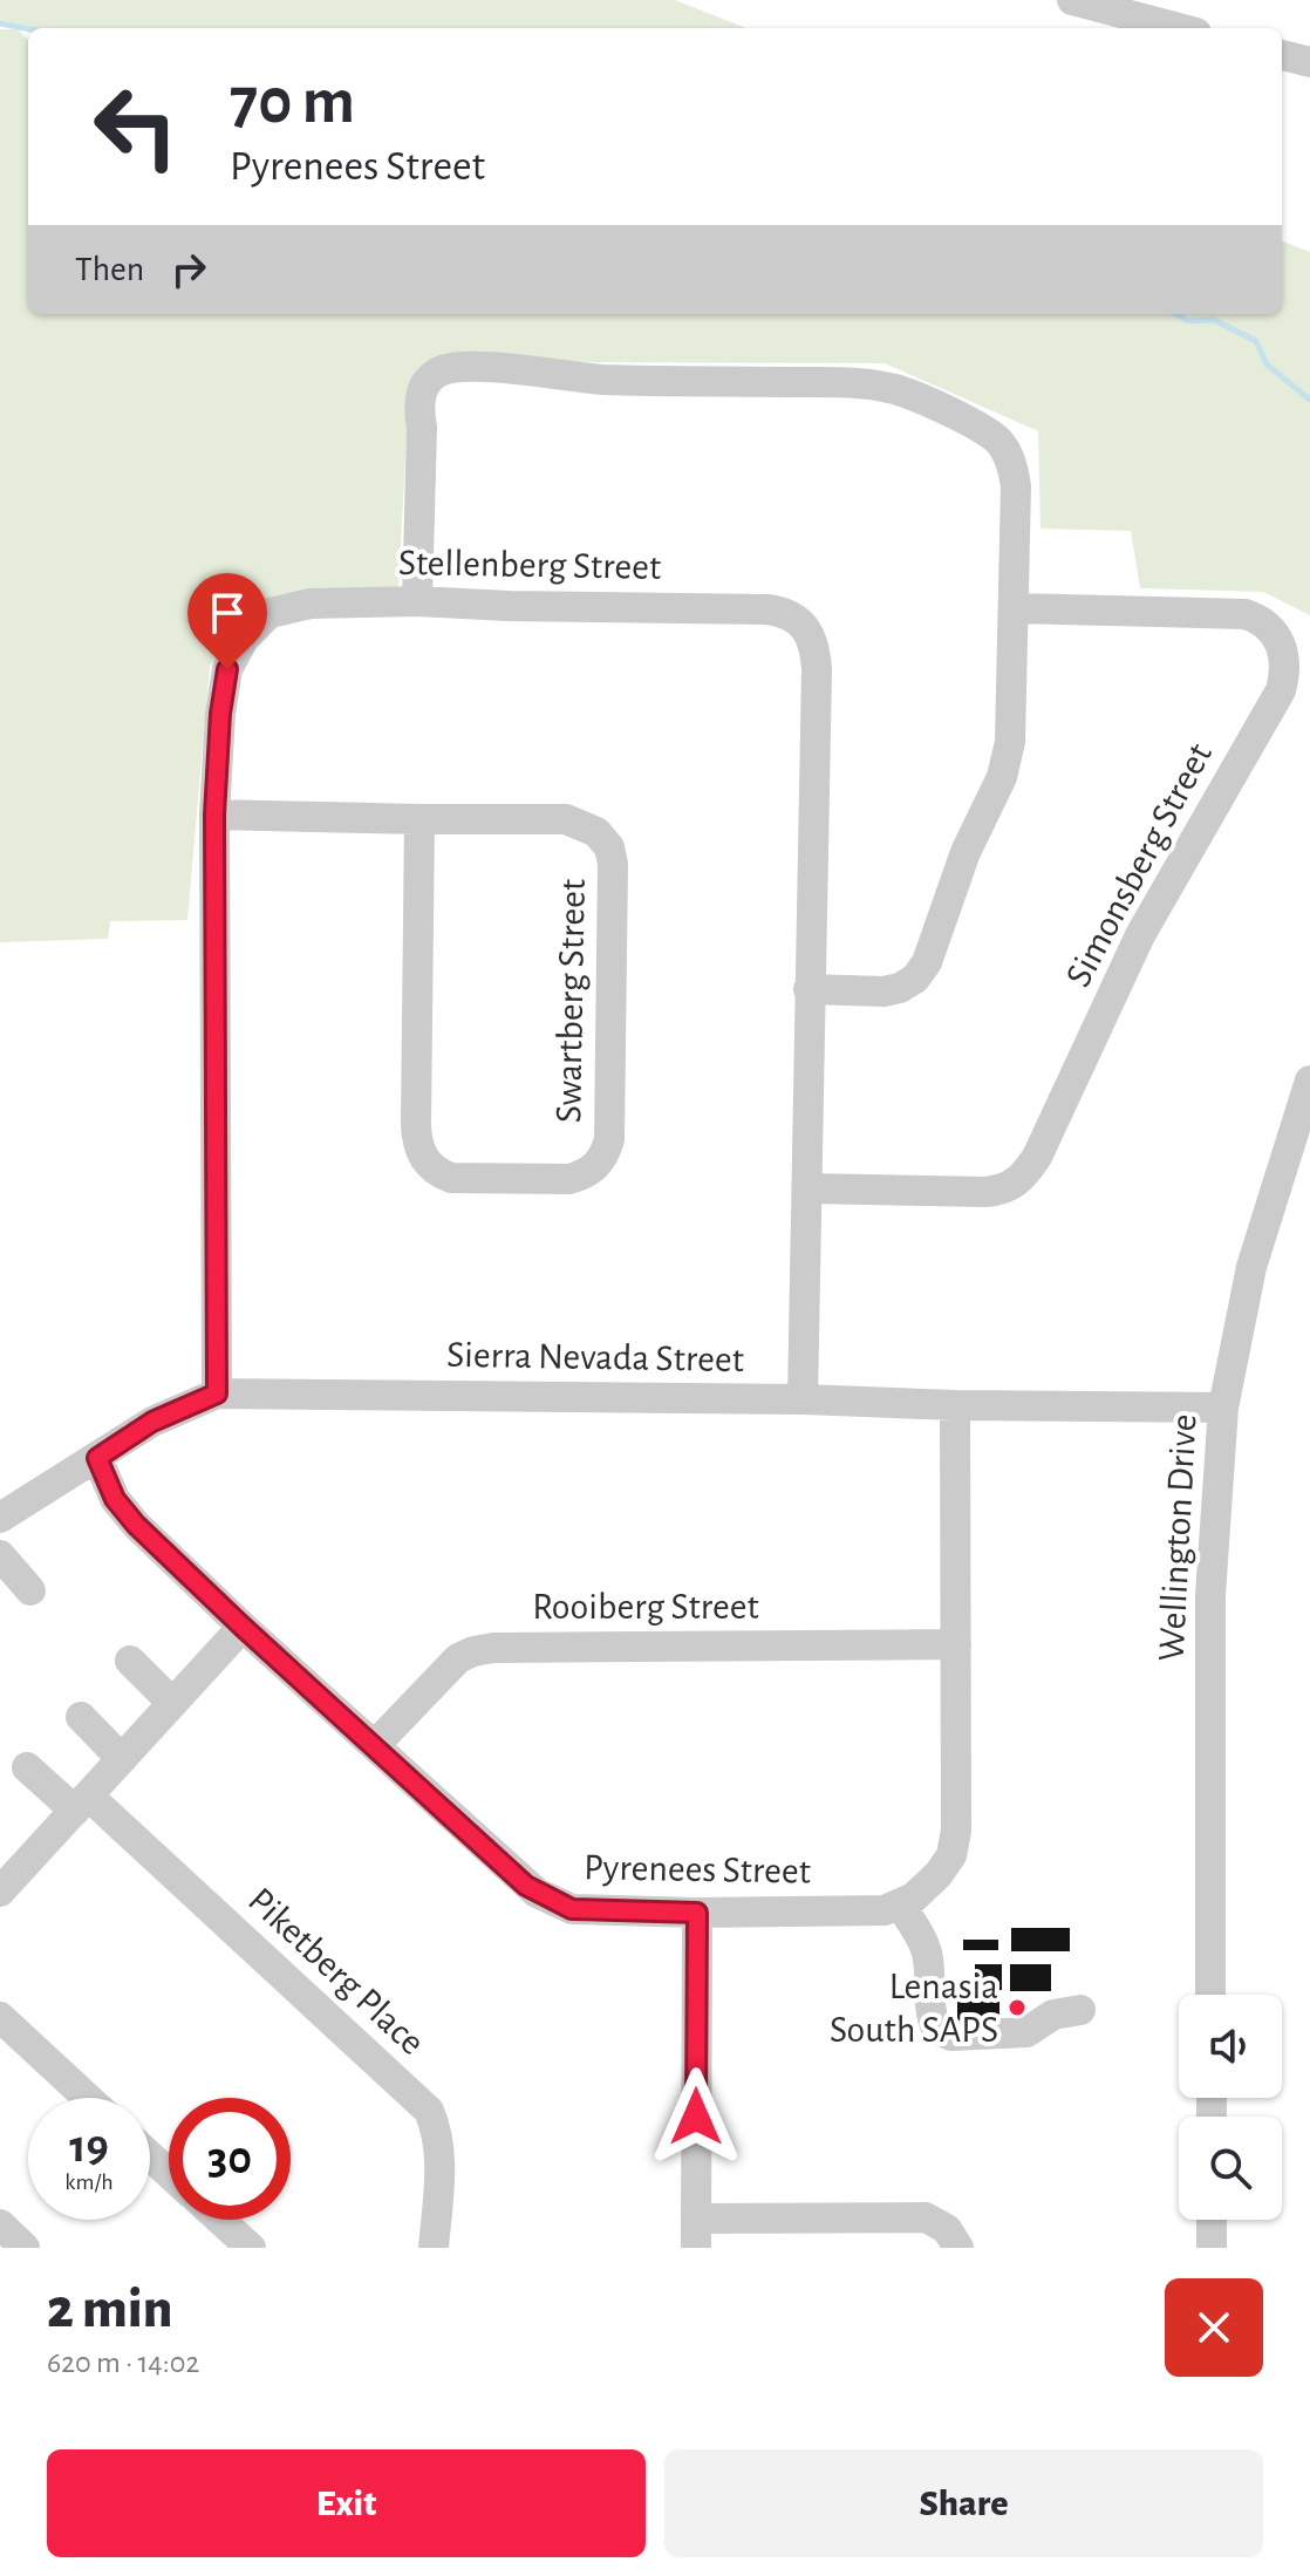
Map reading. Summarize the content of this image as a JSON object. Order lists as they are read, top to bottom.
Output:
{
  "streets": {
    "street": [
      "Stellenberg Street",
      "Simonsberg Street",
      "Swartberg Street",
      "Sierra Nevada Street",
      "Wellington Drive",
      "Rooiberg Street",
      "Pyrenees Street",
      "Piketberg Place"
    ]
  },
  "crossings": [
    ["Stellenberg Street", "Simonsberg Street"],
    ["Stellenberg Street", "Swartberg Street"],
    ["Stellenberg Street", "Sierra Nevada Street"],
    ["Sierra Nevada Street", "Wellington Drive"],
    ["Sierra Nevada Street", "Pyrenees Street"],
    ["Rooiberg Street", "Pyrenees Street"]
  ],
  "places": ["Lenasia South SAPS"],
  "page": {
    "turn": ["70 m", "Pyrenees Street"],
    "then": "Then",
    "speed": "19 km/h",
    "limit": "30",
    "heading": ["2 min", "620 m · 14:02"],
    "buttons": ["Exit", "Share"]
  }
}
